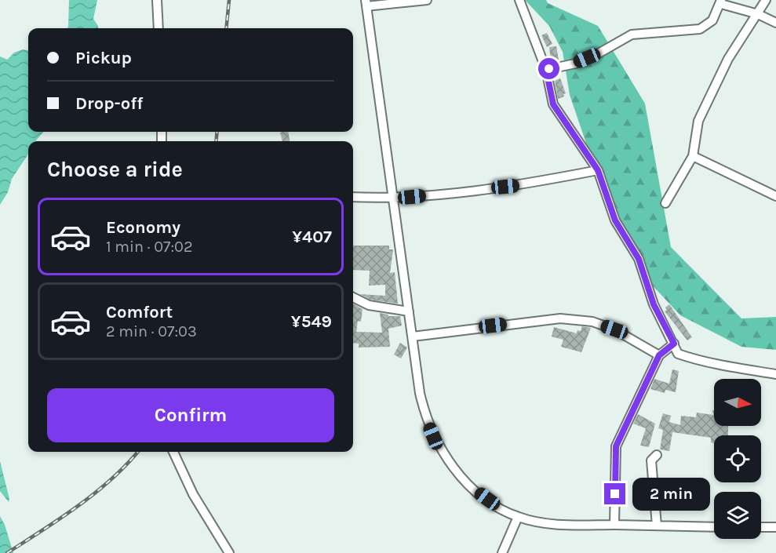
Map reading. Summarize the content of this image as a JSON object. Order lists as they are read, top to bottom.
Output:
{
  "north": "right",
  "page": {
    "banner": ["Pickup", "Drop-off"],
    "heading": "Choose a ride",
    "list": [
      {
        "name": "Economy",
        "note": "1 min · 07:02",
        "value": "¥407"
      },
      {
        "name": "Comfort",
        "note": "2 min · 07:03",
        "value": "¥549"
      }
    ],
    "buttons": "Confirm",
    "bubble": "2 min"
  }
}
